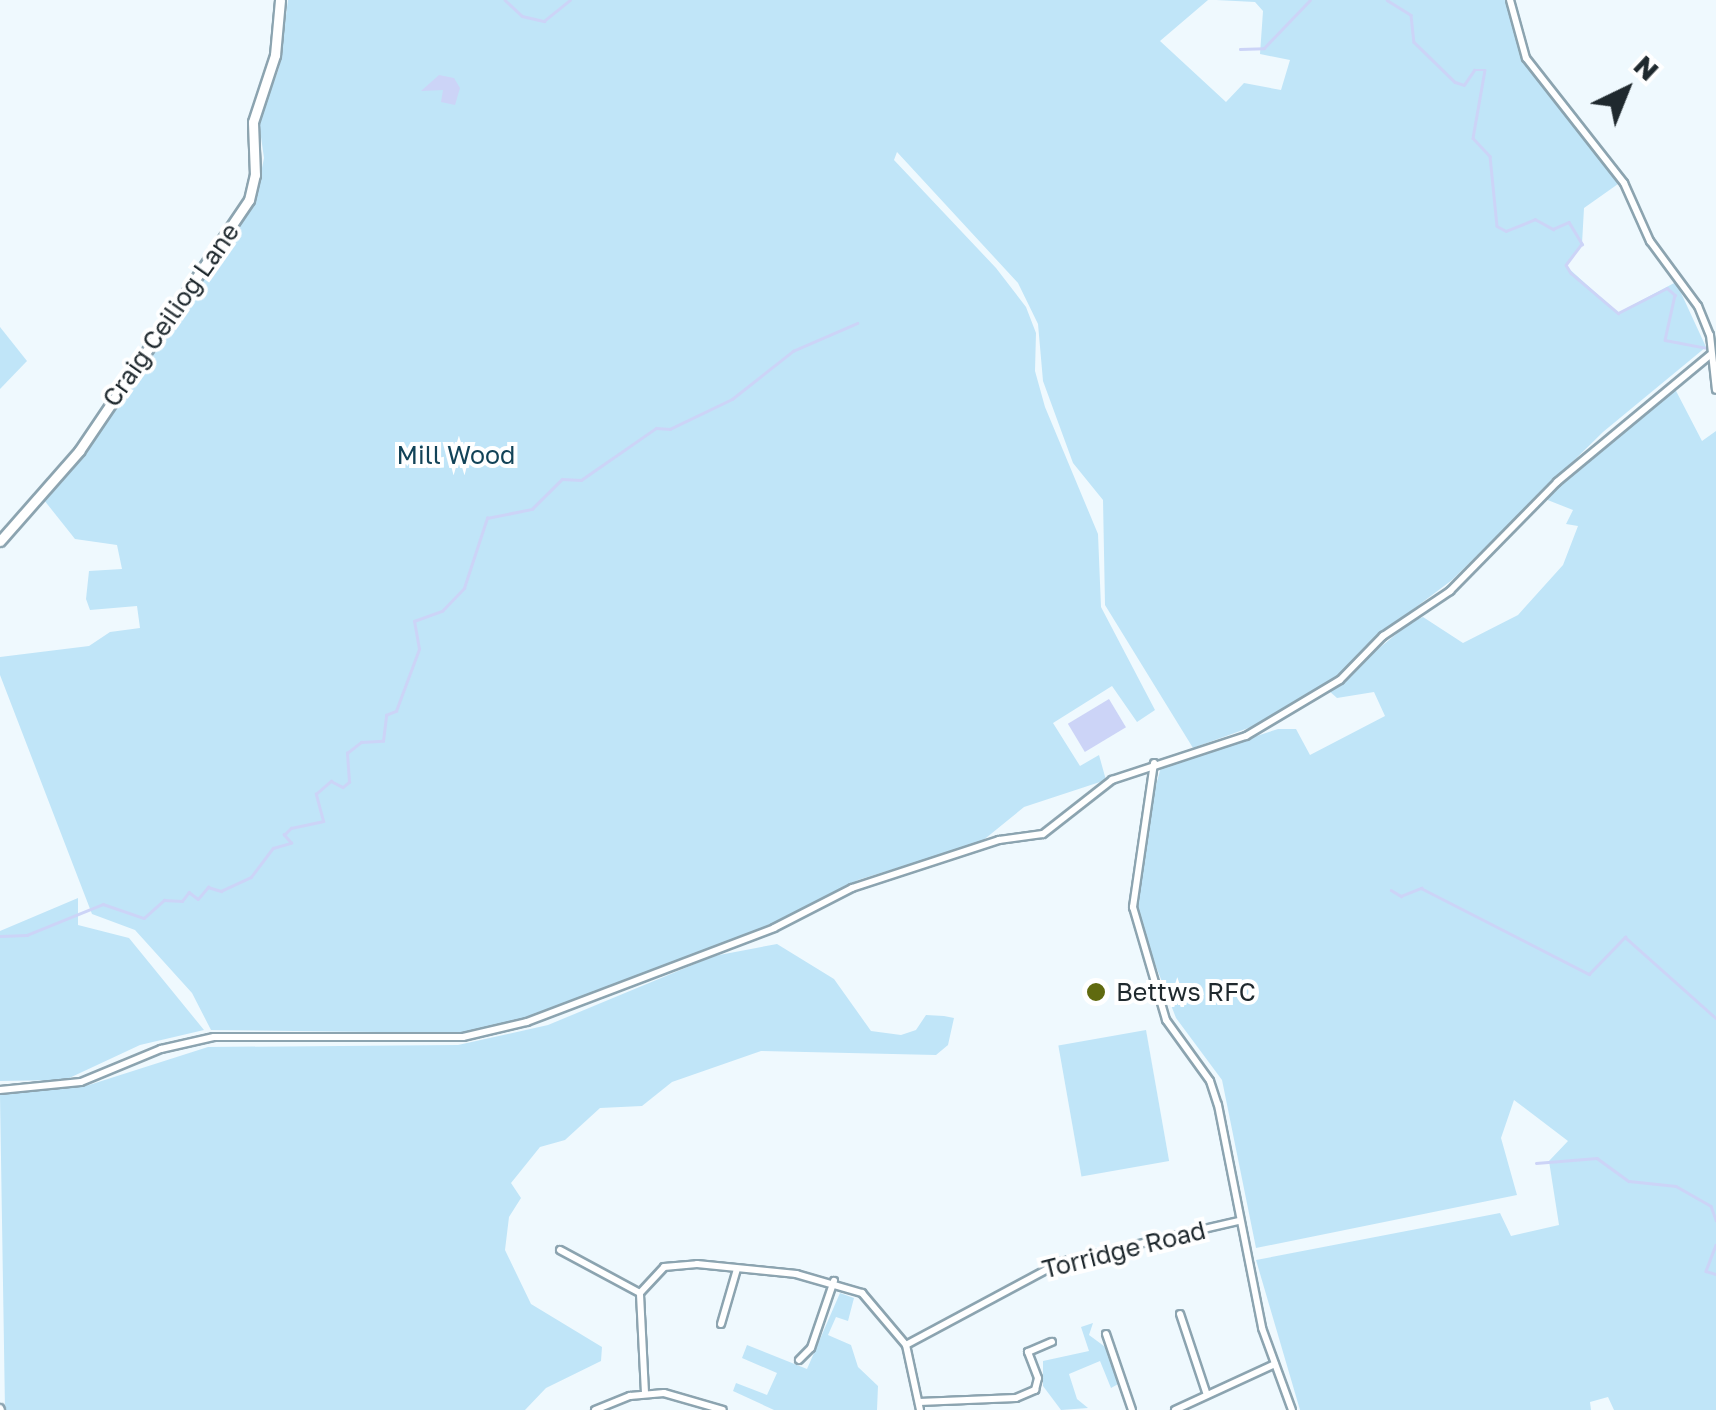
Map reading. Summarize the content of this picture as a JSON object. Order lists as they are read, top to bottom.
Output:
{
  "streets": {
    "street": ["Craig Ceiliog Lane", "Torridge Road"]
  },
  "parks": ["Mill Wood"],
  "places": ["Bettws RFC"],
  "north": "top right"
}
